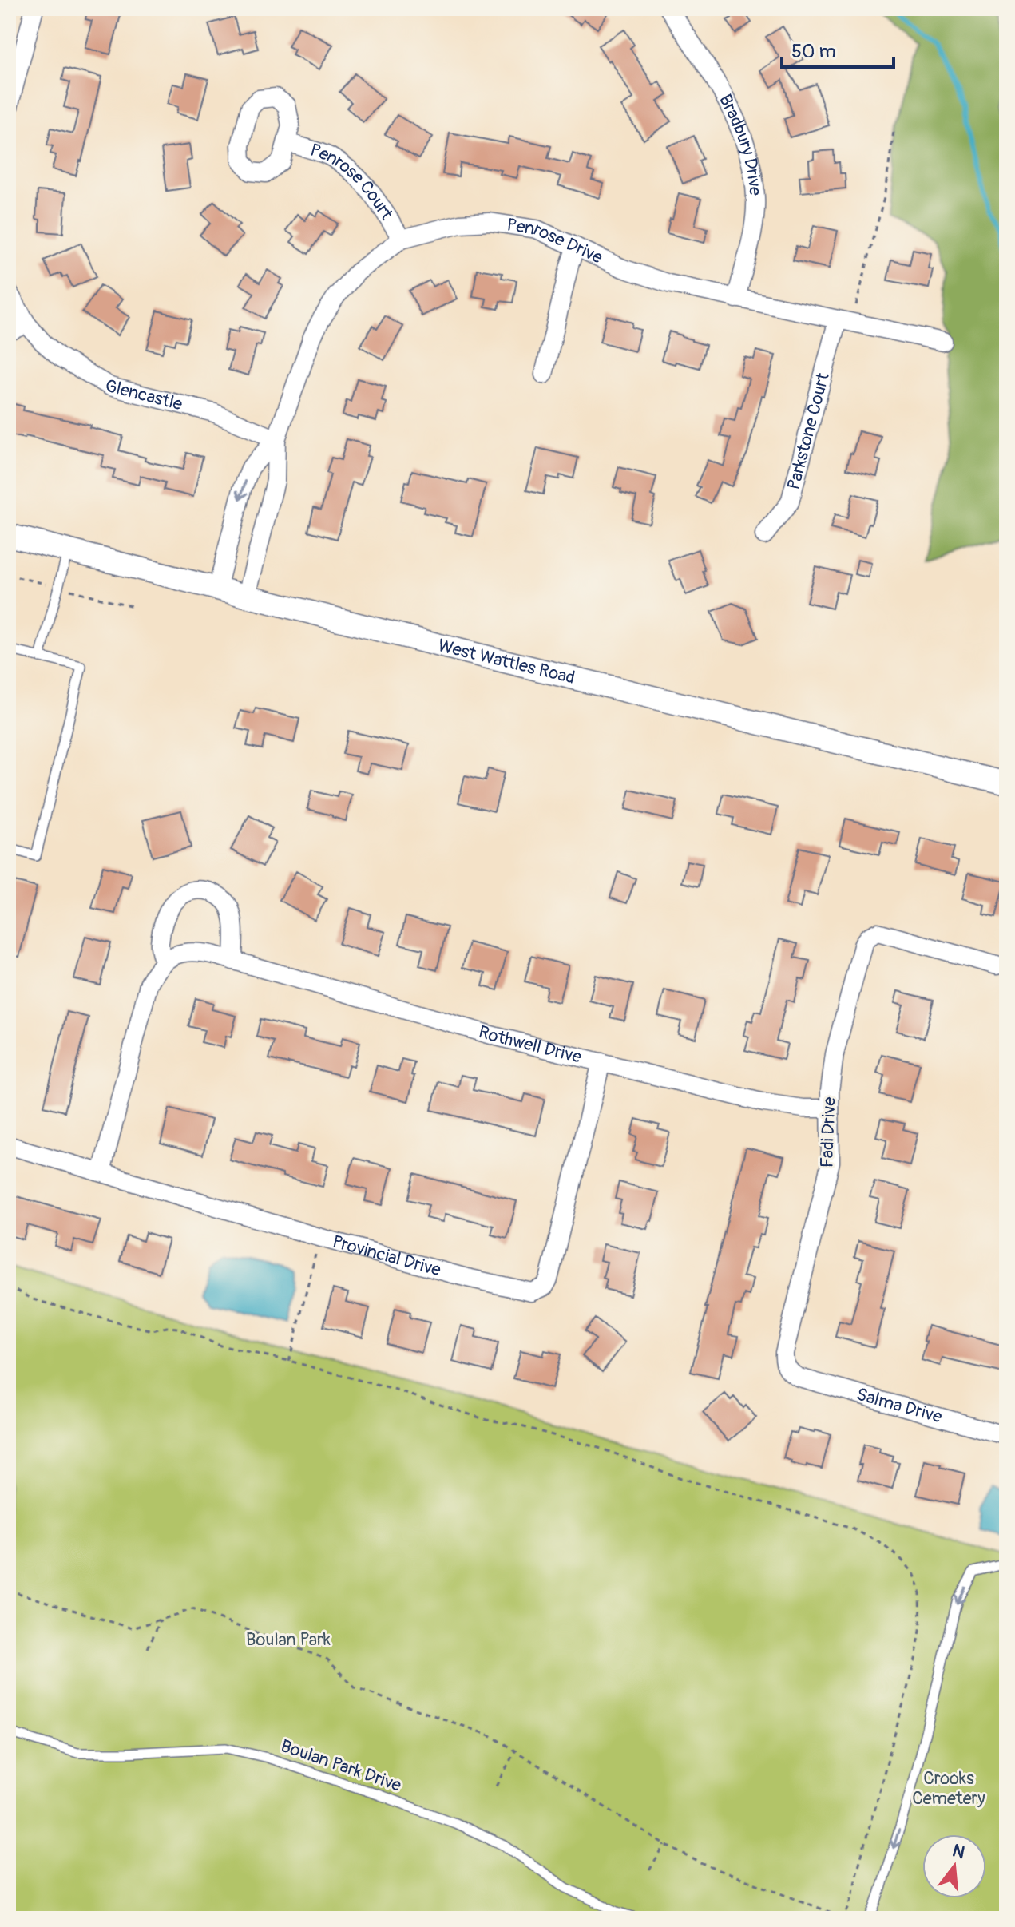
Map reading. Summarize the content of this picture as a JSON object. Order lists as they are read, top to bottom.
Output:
{
  "streets": {
    "street": [
      "Bradbury Drive",
      "Penrose Court",
      "Penrose Drive",
      "Glencastle",
      "Parkstone Court",
      "West Wattles Road",
      "Rothwell Drive",
      "Fadi Drive",
      "Provincial Drive",
      "Salma Drive"
    ],
    "lane": ["Boulan Park Drive"]
  },
  "crossings": [
    ["Bradbury Drive", "Penrose Drive"],
    ["Penrose Court", "Penrose Drive"],
    ["Penrose Drive", "Glencastle"],
    ["Penrose Drive", "Parkstone Court"],
    ["Penrose Drive", "West Wattles Road"],
    ["Rothwell Drive", "Fadi Drive"],
    ["Rothwell Drive", "Provincial Drive"],
    ["Fadi Drive", "Salma Drive"]
  ],
  "parks": ["Boulan Park", "Crooks Cemetery"],
  "scale_bar": "50 m",
  "north": "top"
}
